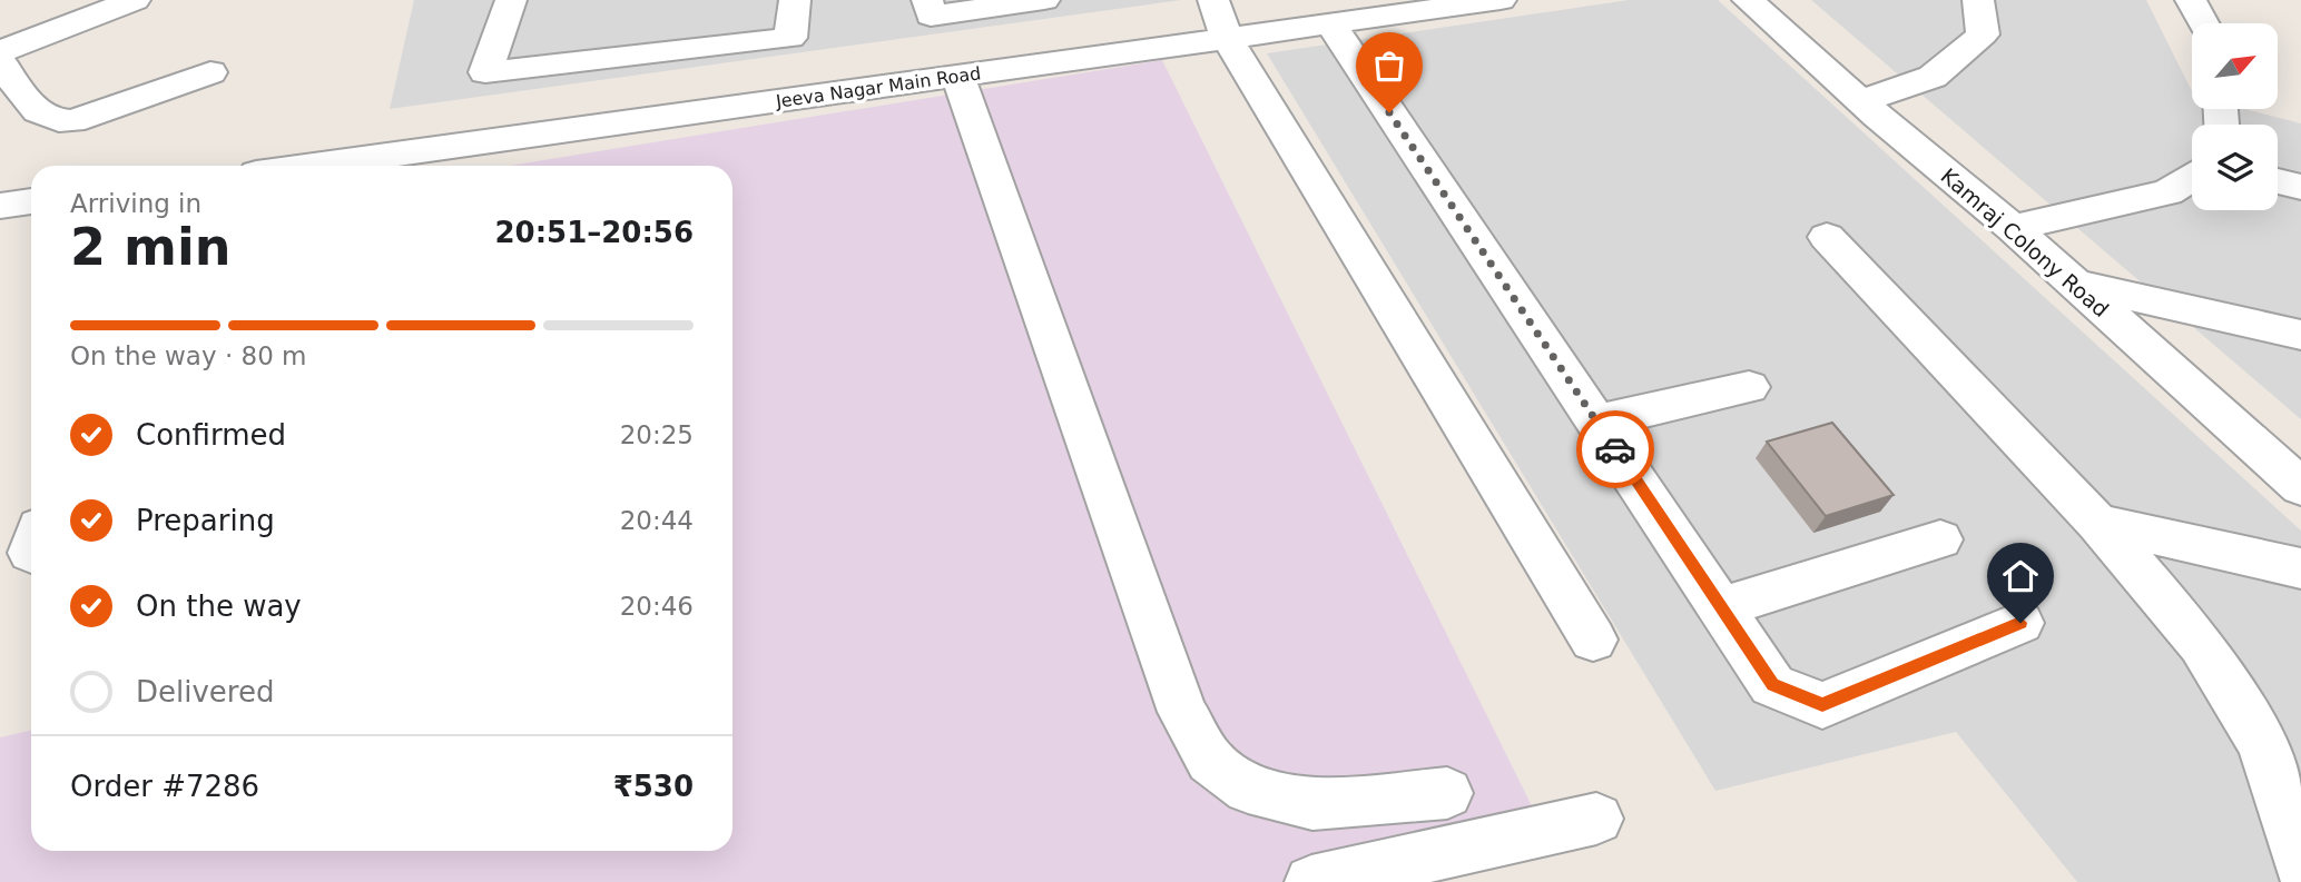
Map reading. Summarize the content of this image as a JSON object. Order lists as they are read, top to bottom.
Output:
{
  "streets": {
    "street": ["Jeeva Nagar Main Road", "Kamraj Colony Road"]
  },
  "north": "top right",
  "page": {
    "heading": ["2 min", "Arriving in", "20:51–20:56"],
    "panel": ["Order #7286", "₹530"],
    "bar": "On the way · 80 m",
    "list": [
      ["Confirmed", "20:25"],
      ["Preparing", "20:44"],
      ["On the way", "20:46"],
      "Delivered"
    ]
  }
}
